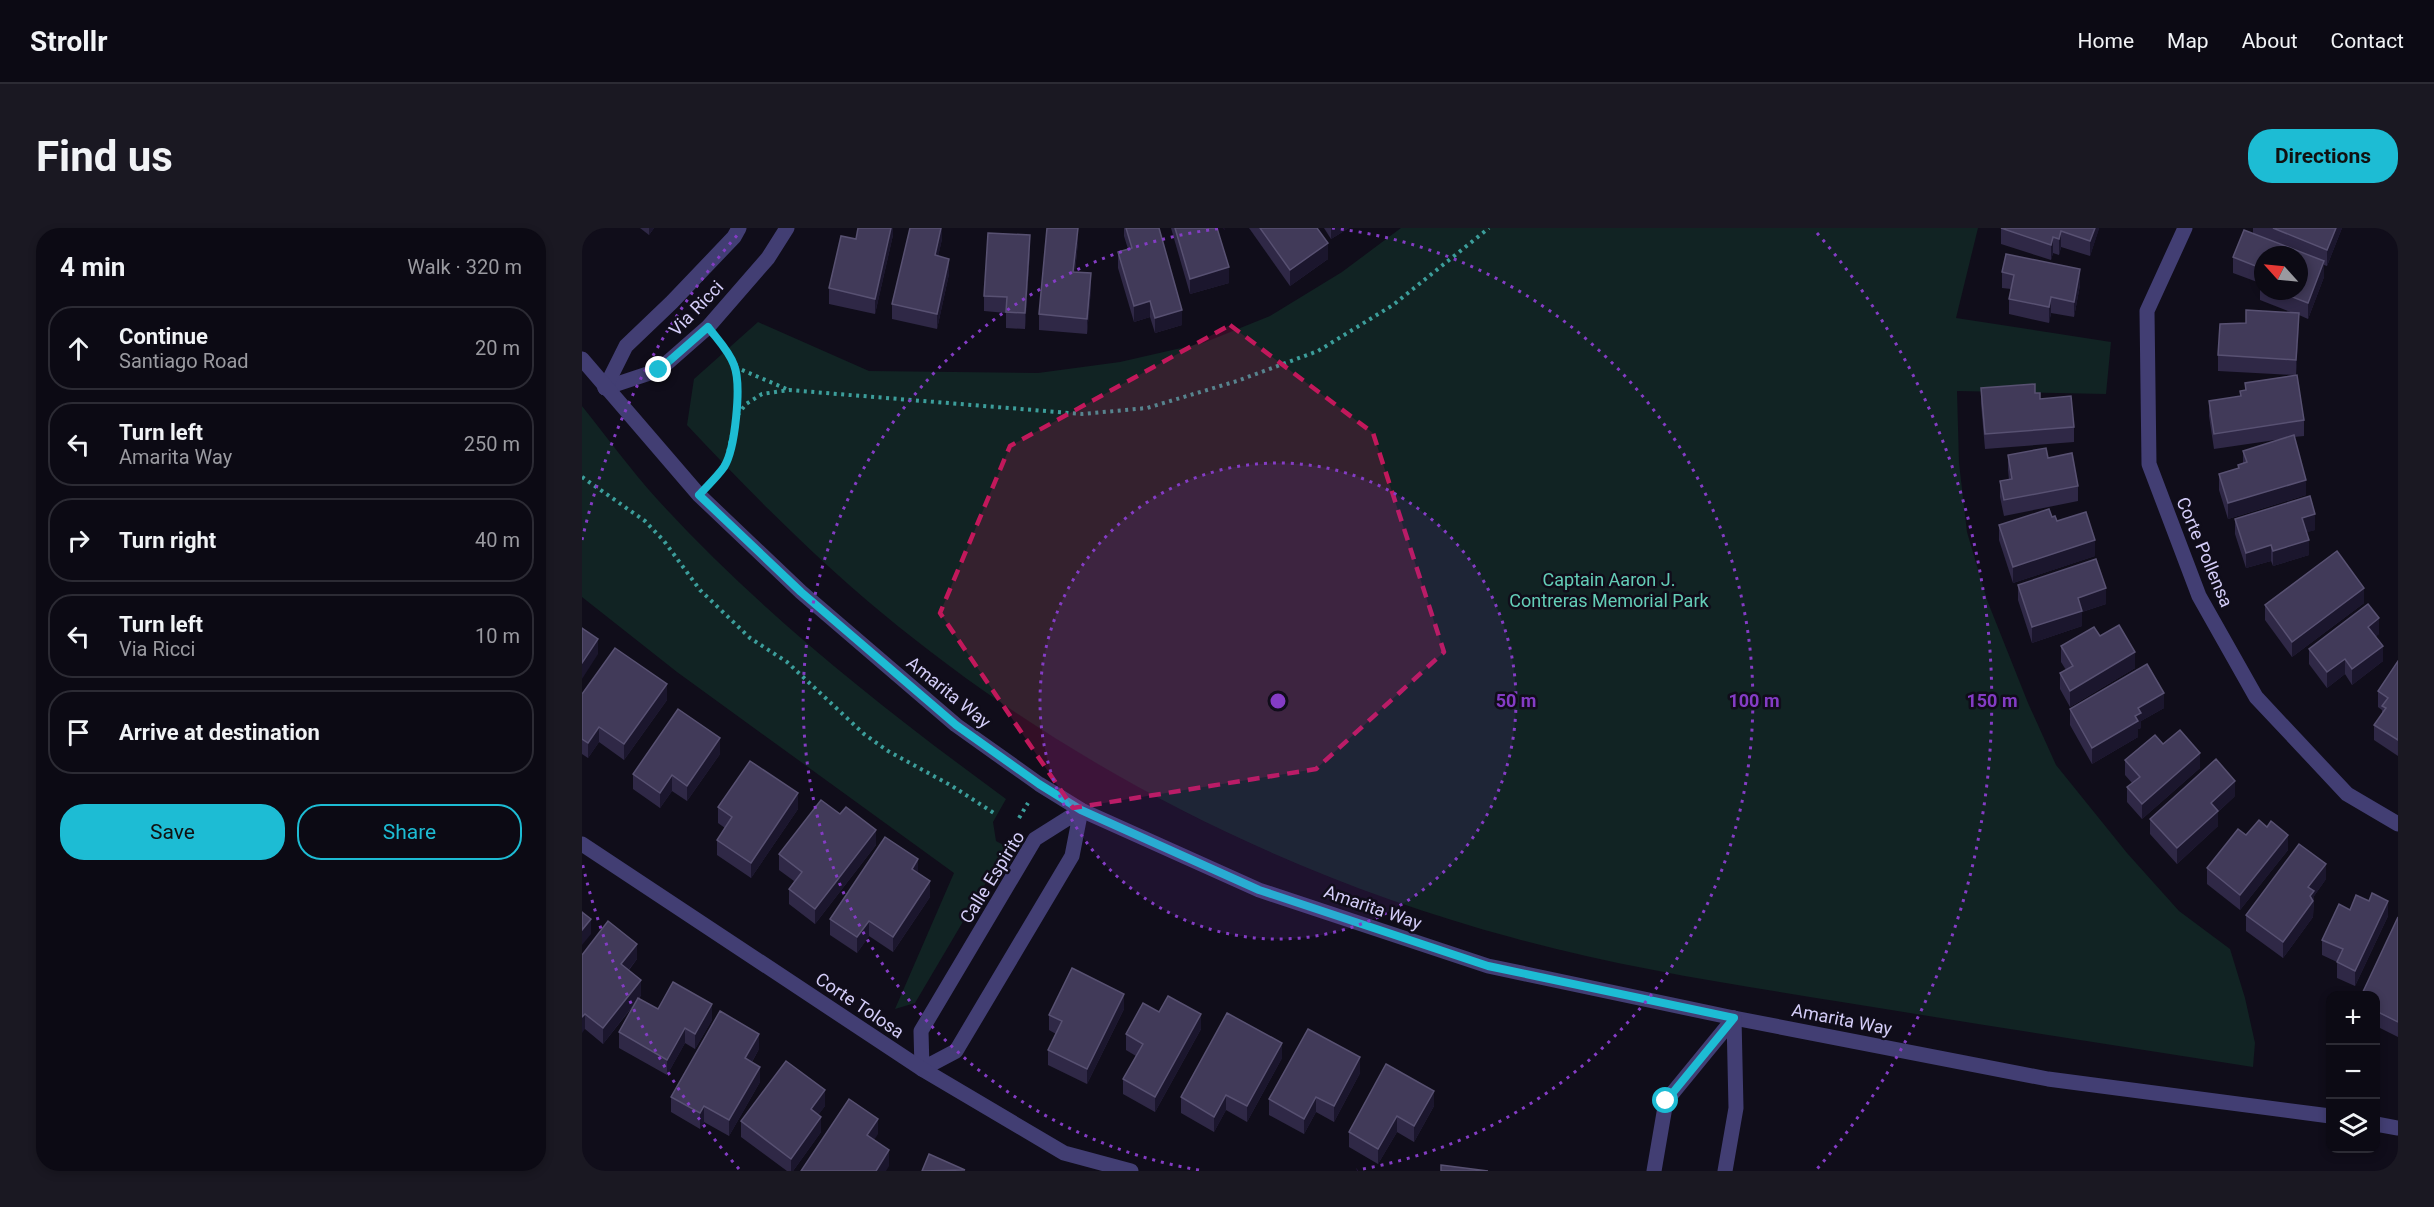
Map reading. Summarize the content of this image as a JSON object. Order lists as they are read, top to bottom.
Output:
{
  "streets": {
    "street": [
      "Via Ricci",
      "Corte Pollensa",
      "Amarita Way",
      "Calle Espirito",
      "Corte Tolosa"
    ]
  },
  "crossings": [
    ["Via Ricci", "Amarita Way"],
    ["Amarita Way", "Calle Espirito"],
    ["Calle Espirito", "Corte Tolosa"]
  ],
  "parks": ["Captain Aaron J. Contreras Memorial Park"],
  "north": "top left",
  "page": {
    "header": "Strollr",
    "nav": [
      "Home",
      "Map",
      "About",
      "Contact"
    ],
    "buttons": [
      "Directions",
      ["Save", "Share"]
    ],
    "title": "Find us",
    "heading": ["4 min", "Walk · 320 m"],
    "list": [
      ["Continue", "Santiago Road", "20 m"],
      ["Turn left", "Amarita Way", "250 m"],
      ["Turn right", "40 m"],
      ["Turn left", "Via Ricci", "10 m"],
      "Arrive at destination"
    ],
    "map_buttons": ["+", "−"]
  },
  "rings": ["50 m", "100 m", "150 m"]
}
